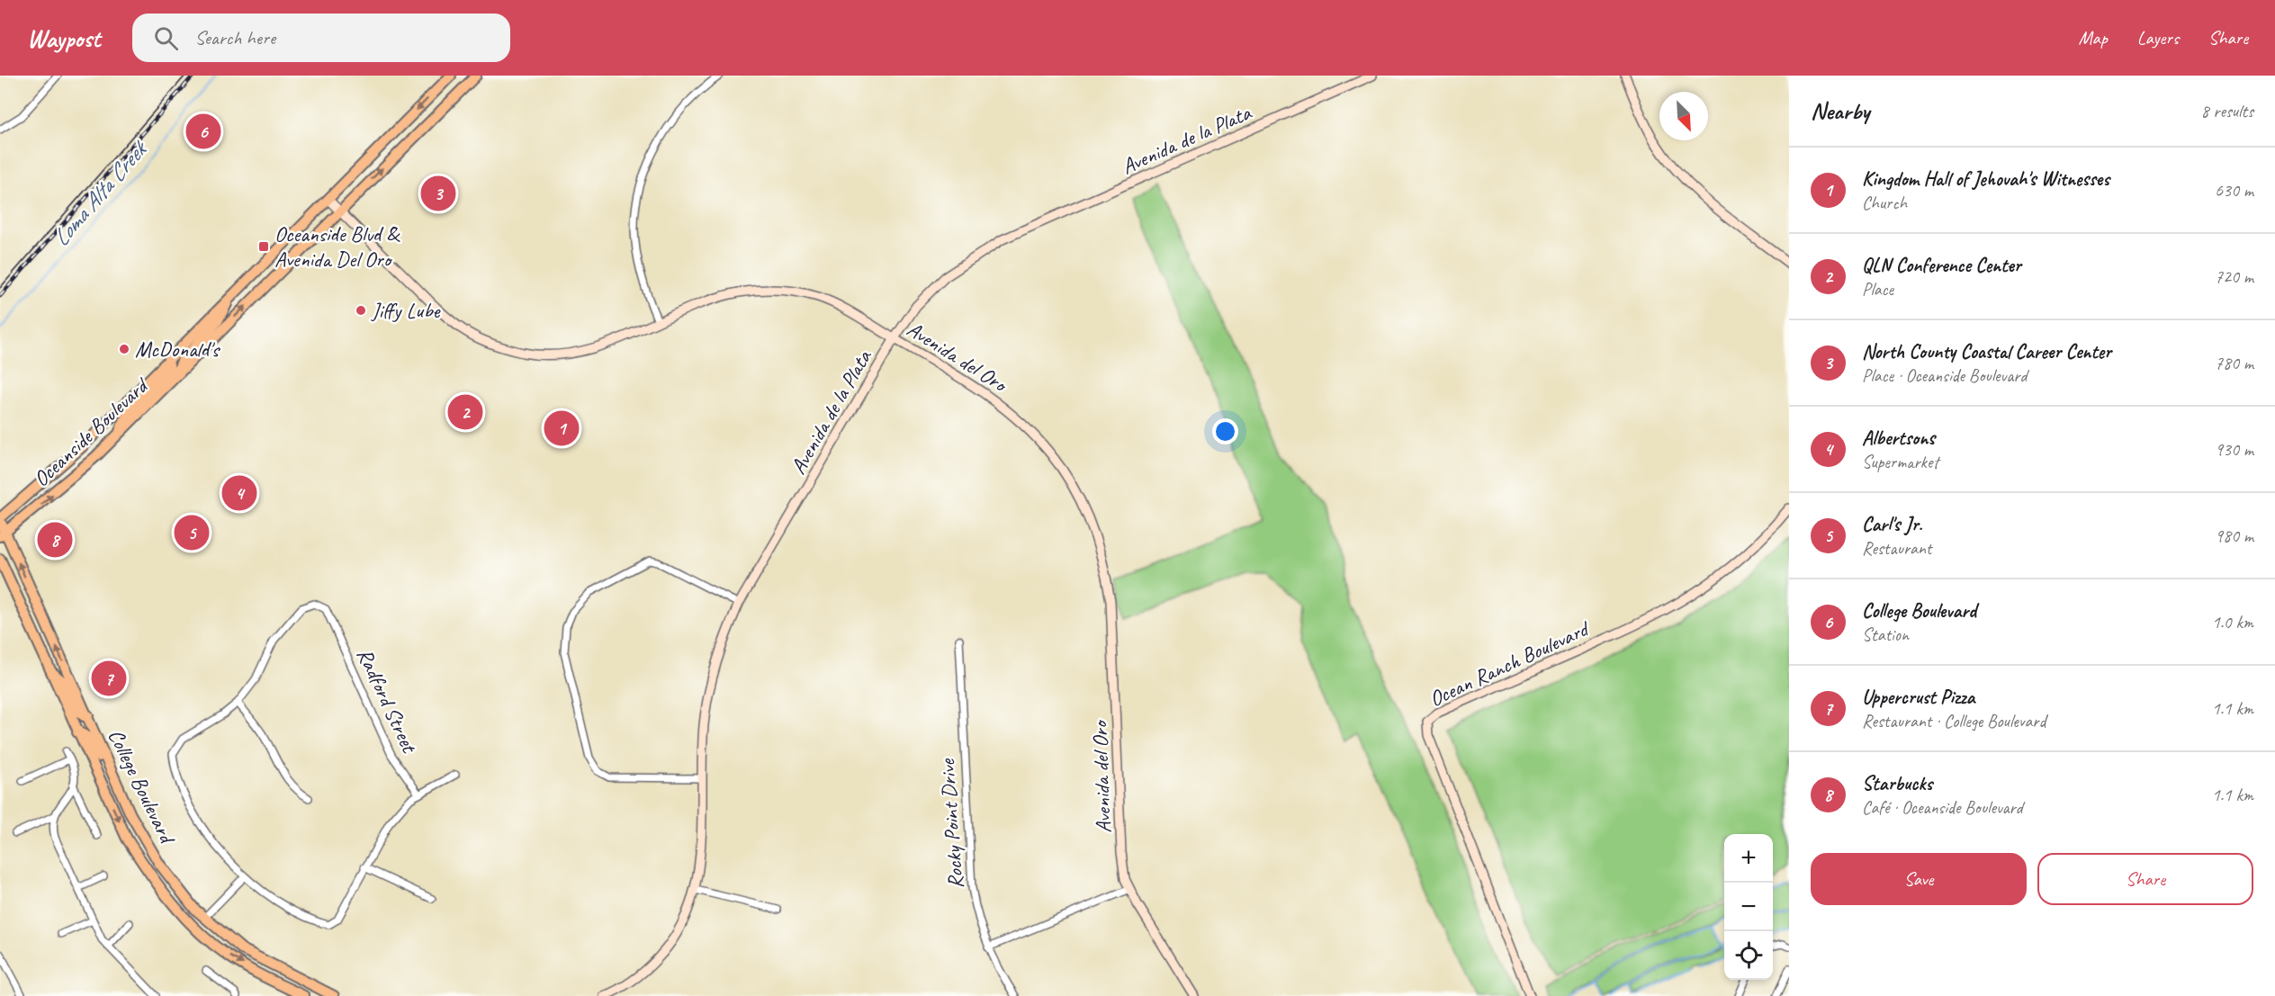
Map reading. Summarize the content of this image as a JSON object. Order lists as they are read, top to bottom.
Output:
{
  "streets": {
    "main road": ["Oceanside Boulevard", "College Boulevard"],
    "street": [
      "Avenida de la Plata",
      "Avenida del Oro",
      "Ocean Ranch Boulevard",
      "Radford Street",
      "Rocky Point Drive"
    ]
  },
  "crossings": [
    ["Avenida de la Plata", "Avenida del Oro"],
    ["Avenida del Oro", "Oceanside Boulevard"],
    ["Oceanside Boulevard", "College Boulevard"]
  ],
  "water": ["Loma Alta Creek"],
  "places": {
    "transit": ["Oceanside Blvd & Avenida Del Oro"],
    "other": ["Jiffy Lube", "McDonald's"]
  },
  "north": "bottom right",
  "page": {
    "header": "Waypost",
    "search": "Search here",
    "nav": ["Map", "Layers", "Share"],
    "heading": ["Nearby", "8 results"],
    "pins": [
      "6",
      "3",
      "2",
      "1",
      "4",
      "5",
      "8",
      "7"
    ],
    "list": [
      {
        "mark": "1",
        "name": "Kingdom Hall of Jehovah's Witnesses",
        "note": "Church",
        "value": "630 m"
      },
      {
        "mark": "2",
        "name": "QLN Conference Center",
        "note": "Place",
        "value": "720 m"
      },
      {
        "mark": "3",
        "name": "North County Coastal Career Center",
        "note": "Place · Oceanside Boulevard",
        "value": "780 m"
      },
      {
        "mark": "4",
        "name": "Albertsons",
        "note": "Supermarket",
        "value": "930 m"
      },
      {
        "mark": "5",
        "name": "Carl's Jr.",
        "note": "Restaurant",
        "value": "980 m"
      },
      {
        "mark": "6",
        "name": "College Boulevard",
        "note": "Station",
        "value": "1.0 km"
      },
      {
        "mark": "7",
        "name": "Uppercrust Pizza",
        "note": "Restaurant · College Boulevard",
        "value": "1.1 km"
      },
      {
        "mark": "8",
        "name": "Starbucks",
        "note": "Café · Oceanside Boulevard",
        "value": "1.1 km"
      }
    ],
    "map_buttons": ["+", "−"],
    "buttons": ["Save", "Share"]
  }
}
